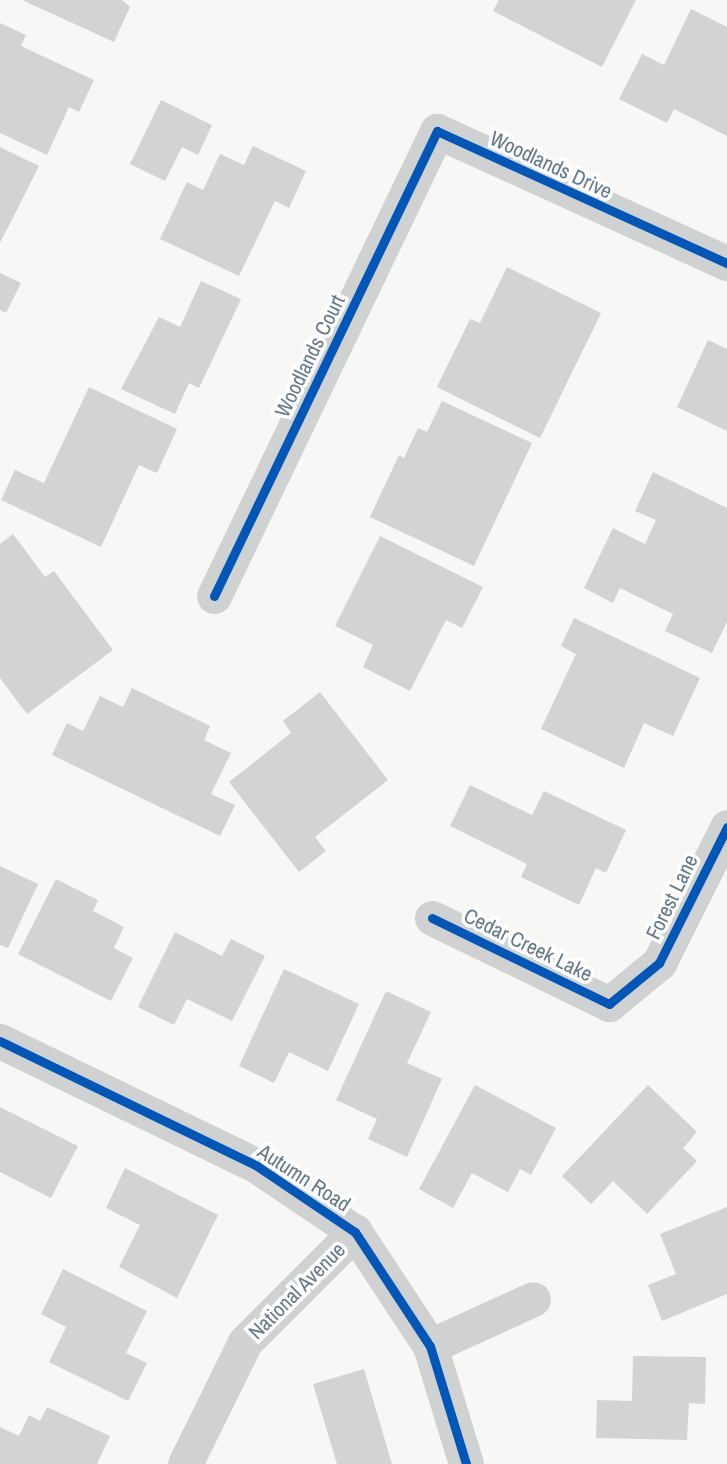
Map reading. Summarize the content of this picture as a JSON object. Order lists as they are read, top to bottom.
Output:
{
  "streets": {
    "street": [
      "Woodlands Drive",
      "Woodlands Court",
      "Forest Lane",
      "Cedar Creek Lake",
      "Autumn Road",
      "National Avenue"
    ]
  },
  "crossings": [
    ["Woodlands Drive", "Woodlands Court"],
    ["Forest Lane", "Cedar Creek Lake"],
    ["Autumn Road", "National Avenue"]
  ]
}
